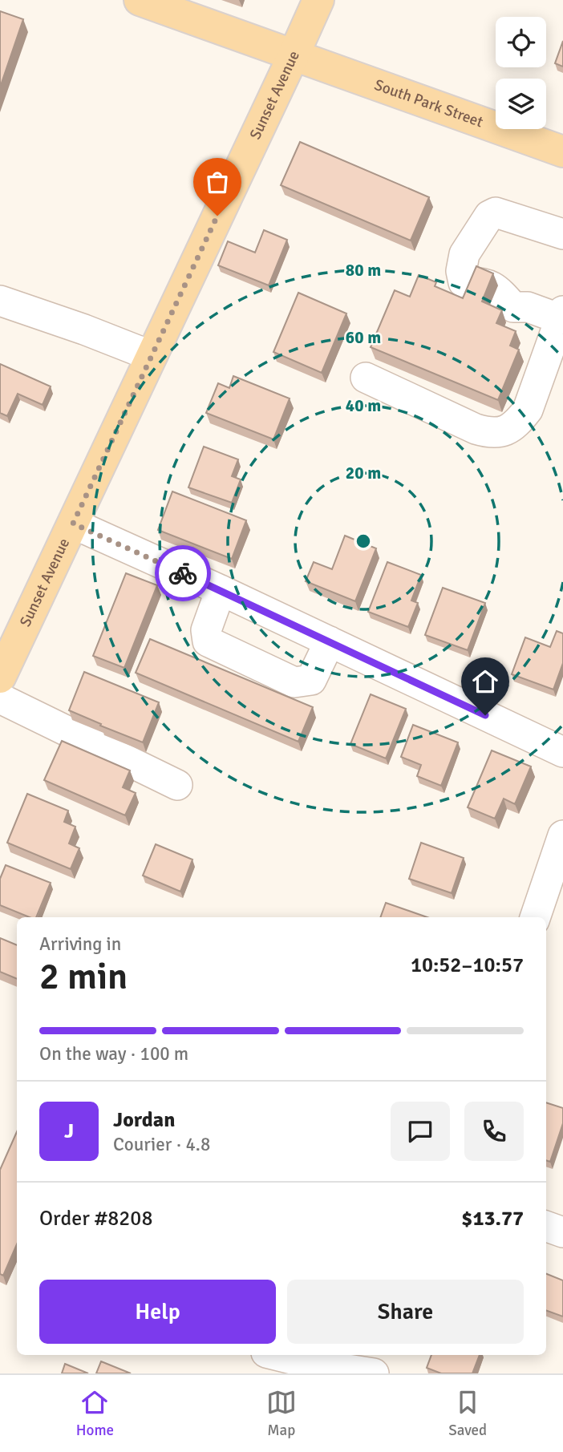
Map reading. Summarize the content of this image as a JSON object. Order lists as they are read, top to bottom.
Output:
{
  "streets": {
    "main road": ["Sunset Avenue", "South Park Street"]
  },
  "crossings": [
    ["Sunset Avenue", "South Park Street"]
  ],
  "page": {
    "heading": ["2 min", "Arriving in", "10:52–10:57"],
    "panel": [
      "Jordan",
      "Courier · 4.8",
      "Order #8208",
      "$13.77"
    ],
    "bar": "On the way · 100 m",
    "round": "J",
    "buttons": ["Help", "Share"],
    "tabs": ["Home", "Map", "Saved"]
  },
  "rings": [
    "80 m",
    "60 m",
    "40 m",
    "20 m"
  ]
}
